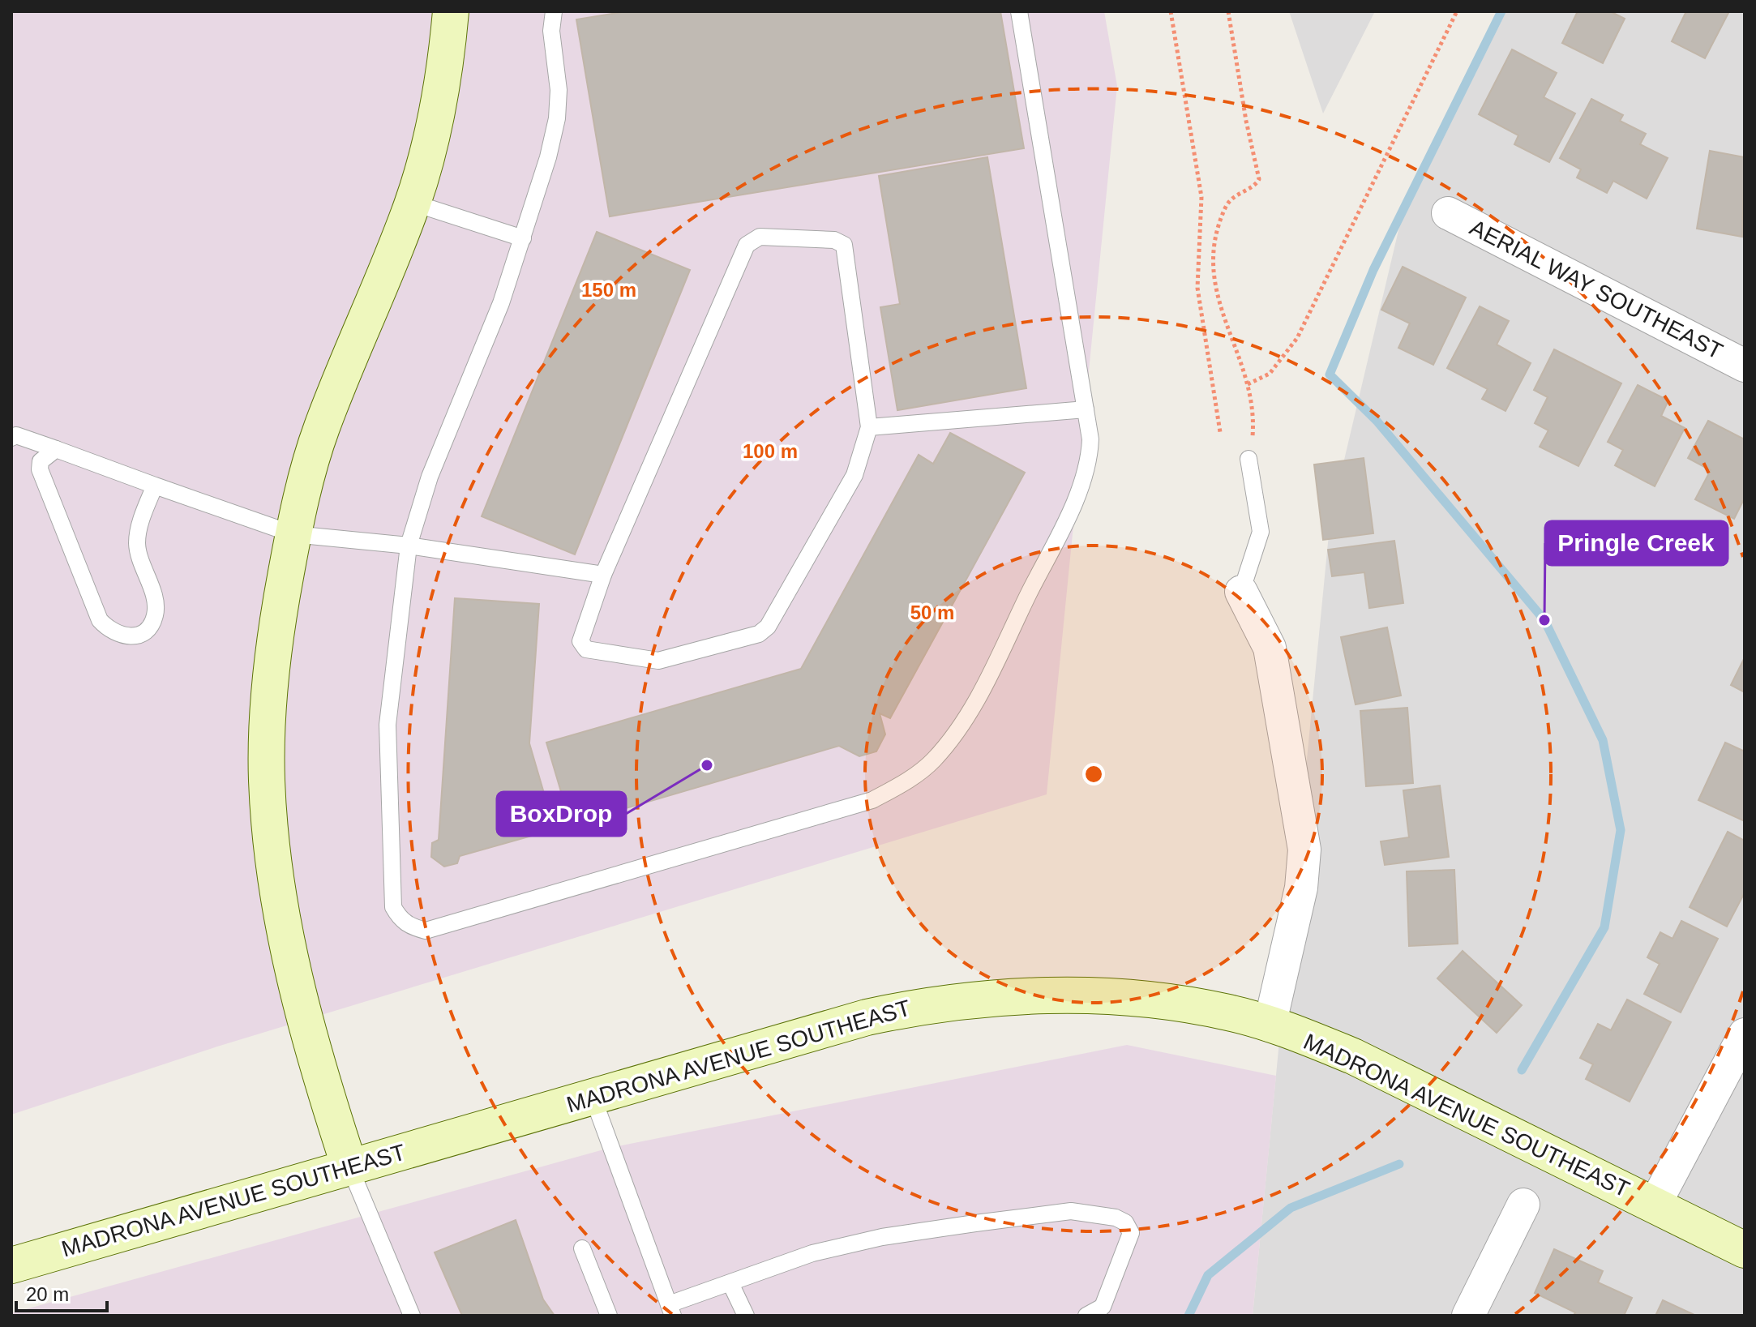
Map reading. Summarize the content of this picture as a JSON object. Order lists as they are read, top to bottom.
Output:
{
  "streets": {
    "main road": ["MADRONA AVENUE SOUTHEAST"],
    "street": ["AERIAL WAY SOUTHEAST"]
  },
  "places": ["Pringle Creek", "BoxDrop"],
  "scale_bar": "20 m",
  "rings": ["150 m", "100 m", "50 m"]
}
